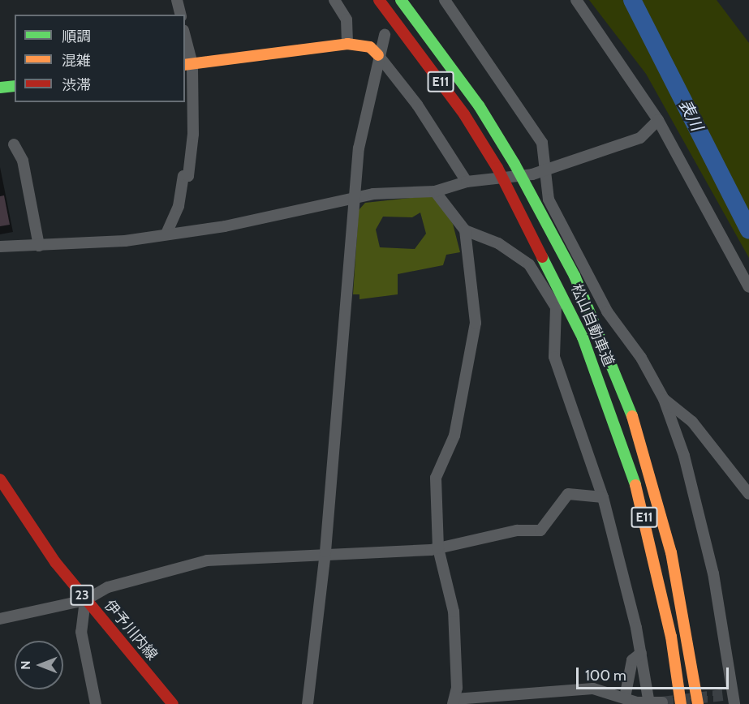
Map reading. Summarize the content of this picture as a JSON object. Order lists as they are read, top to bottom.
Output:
{
  "streets": {
    "main road": [
      "E11",
      "松山自動車道",
      "23",
      "伊予川内線"
    ]
  },
  "water": ["表川"],
  "legend": ["順調", "混雑", "渋滞"],
  "scale_bar": "100 m",
  "north": "left"
}
